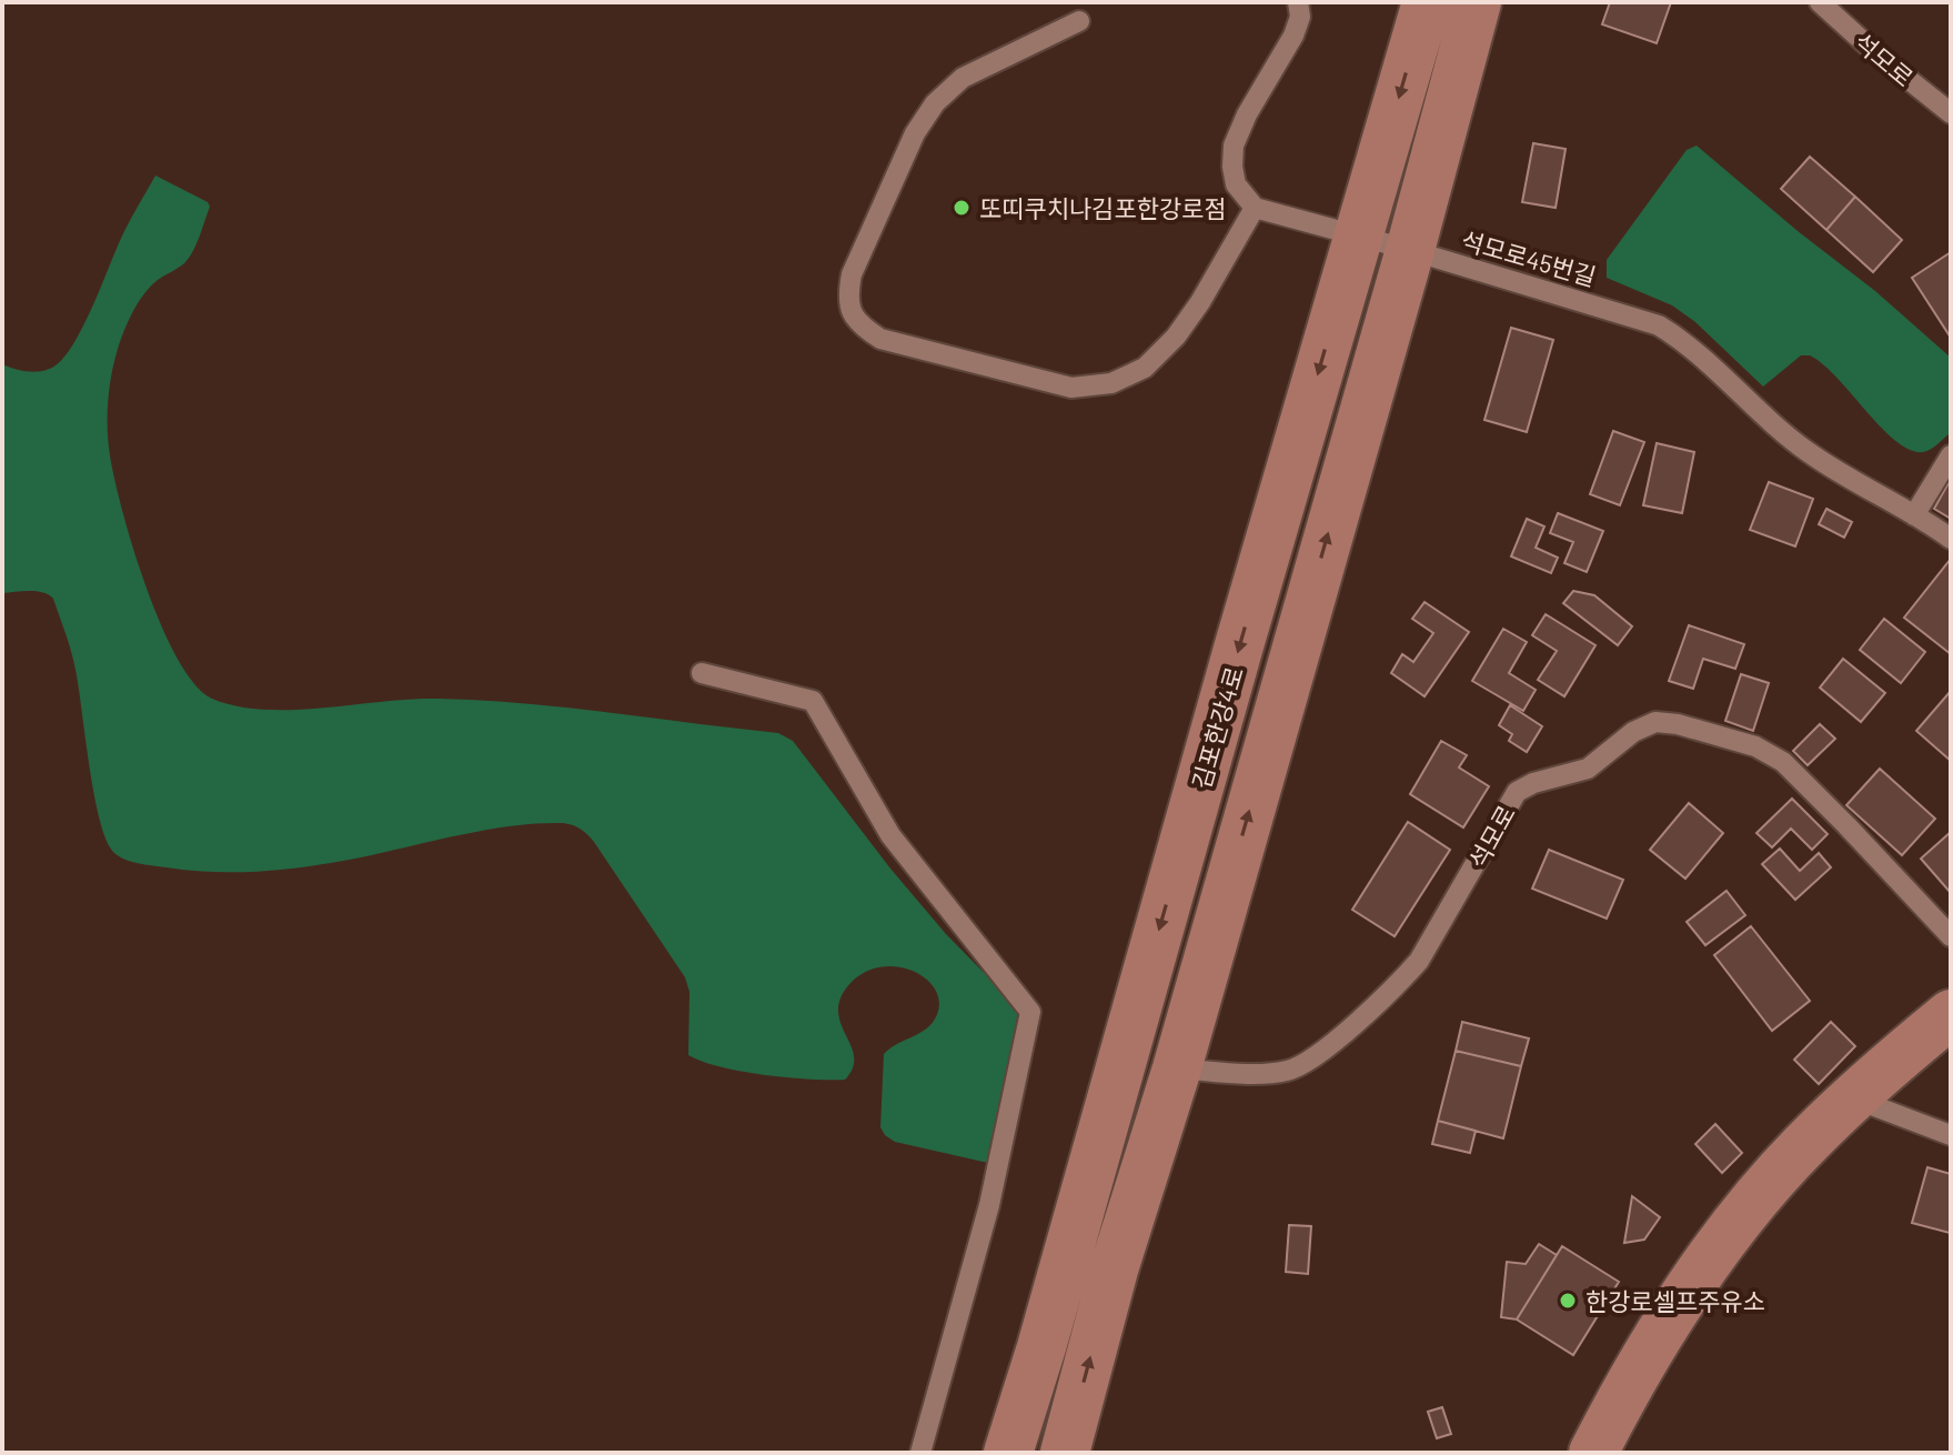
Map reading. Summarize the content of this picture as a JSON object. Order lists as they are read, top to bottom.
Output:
{
  "streets": {
    "street": ["김포한강4로"],
    "lane": ["석모로", "석모로45번길"]
  },
  "crossings": [
    ["석모로45번길", "김포한강4로"]
  ],
  "places": ["또띠쿠치나김포한강로점", "한강로셀프주유소"]
}
